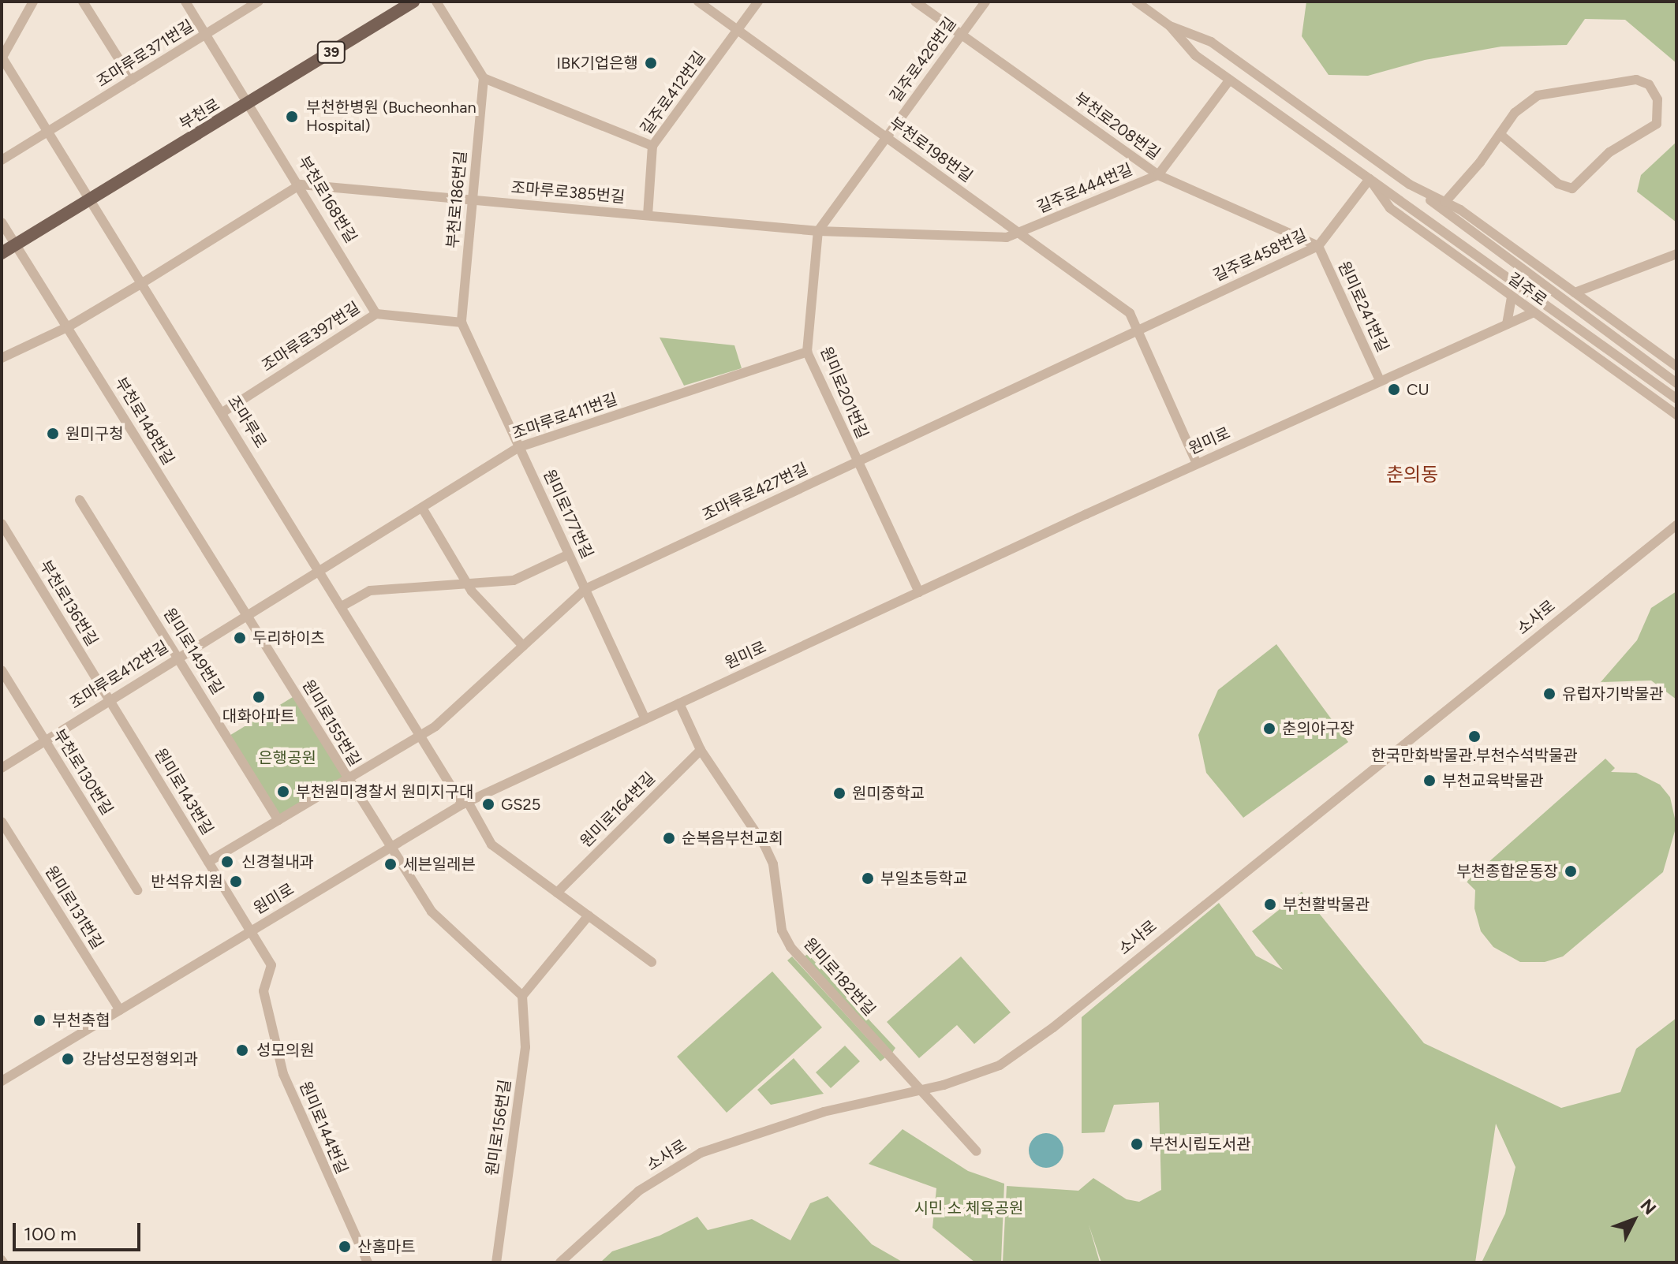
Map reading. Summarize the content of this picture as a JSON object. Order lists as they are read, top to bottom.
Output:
{
  "streets": {
    "main road": ["39", "부천로"],
    "street": [
      "조마루로371번길",
      "길주로426번길",
      "길주로412번길",
      "부천로208번길",
      "부천로198번길",
      "길주로444번길",
      "조마루로385번길",
      "부천로168번길",
      "부천로186번길",
      "길주로458번길",
      "길주로",
      "원미로241번길",
      "조마루로397번길",
      "원미로201번길",
      "조마루로411번길",
      "부천로148번길",
      "조마루로",
      "원미로",
      "조마루로427번길",
      "원미로177번길",
      "부천로136번길",
      "소사로",
      "원미로149번길",
      "조마루로412번길",
      "원미로155번길",
      "부천로130번길",
      "원미로143번길",
      "원미로164번길",
      "원미로131번길",
      "원미로182번길",
      "원미로144번길",
      "원미로156번길"
    ]
  },
  "crossings": [
    ["조마루로371번길", "부천로168번길"],
    ["조마루로371번길", "조마루로"],
    ["길주로426번길", "부천로208번길"],
    ["길주로426번길", "부천로198번길"],
    ["길주로412번길", "부천로198번길"],
    ["길주로412번길", "조마루로385번길"],
    ["부천로", "부천로168번길"],
    ["부천로", "부천로148번길"],
    ["부천로", "조마루로"],
    ["부천로208번길", "길주로444번길"],
    ["부천로208번길", "길주로458번길"],
    ["부천로208번길", "원미로241번길"],
    ["부천로198번길", "길주로444번길"],
    ["부천로198번길", "조마루로385번길"],
    ["부천로198번길", "길주로458번길"],
    ["부천로198번길", "원미로"],
    ["부천로198번길", "조마루로427번길"],
    ["길주로444번길", "조마루로385번길"],
    ["길주로444번길", "길주로"],
    ["조마루로385번길", "부천로168번길"],
    ["조마루로385번길", "부천로186번길"],
    ["조마루로385번길", "원미로201번길"],
    ["부천로168번길", "조마루로397번길"],
    ["부천로186번길", "조마루로397번길"],
    ["부천로186번길", "원미로177번길"],
    ["길주로458번길", "길주로"],
    ["길주로458번길", "원미로241번길"],
    ["길주로458번길", "조마루로427번길"],
    ["길주로", "원미로"],
    ["원미로241번길", "원미로"],
    ["조마루로397번길", "조마루로"],
    ["조마루로397번길", "원미로177번길"],
    ["원미로201번길", "조마루로411번길"],
    ["원미로201번길", "원미로"],
    ["원미로201번길", "조마루로427번길"],
    ["조마루로411번길", "조마루로"],
    ["조마루로411번길", "원미로177번길"],
    ["조마루로411번길", "조마루로412번길"],
    ["부천로148번길", "조마루로412번길"],
    ["부천로148번길", "원미로155번길"],
    ["조마루로", "원미로"],
    ["조마루로", "조마루로427번길"],
    ["조마루로", "조마루로412번길"],
    ["원미로", "원미로177번길"],
    ["원미로", "원미로155번길"],
    ["원미로", "원미로143번길"],
    ["원미로", "원미로131번길"],
    ["원미로", "원미로182번길"],
    ["원미로", "원미로144번길"],
    ["조마루로427번길", "원미로177번길"],
    ["조마루로427번길", "원미로149번길"],
    ["조마루로427번길", "원미로155번길"],
    ["조마루로427번길", "원미로143번길"],
    ["부천로136번길", "조마루로412번길"],
    ["부천로136번길", "원미로143번길"],
    ["원미로149번길", "조마루로412번길"],
    ["조마루로412번길", "원미로155번길"],
    ["조마루로412번길", "부천로130번길"],
    ["조마루로412번길", "원미로143번길"],
    ["원미로143번길", "원미로144번길"],
    ["원미로164번길", "원미로182번길"]
  ],
  "districts": ["춘의동"],
  "parks": ["은행공원", "시민 소 체육공원"],
  "places": [
    "IBK기업은행",
    "부천한병원 (Bucheonhan Hospital)",
    "CU",
    "원미구청",
    "두리하이츠",
    "유럽자기박물관",
    "대화아파트",
    "춘의야구장",
    "한국만화박물관.부천수석박물관",
    "부천교육박물관",
    "부천원미경찰서 원미지구대",
    "원미중학교",
    "GS25",
    "순복음부천교회",
    "신경철내과",
    "세븐일레븐",
    "부천종합운동장",
    "부일초등학교",
    "반석유치원",
    "부천활박물관",
    "부천축협",
    "성모의원",
    "강남성모정형외과",
    "부천시립도서관",
    "산홈마트"
  ],
  "scale_bar": "100 m",
  "north": "top right"
}
